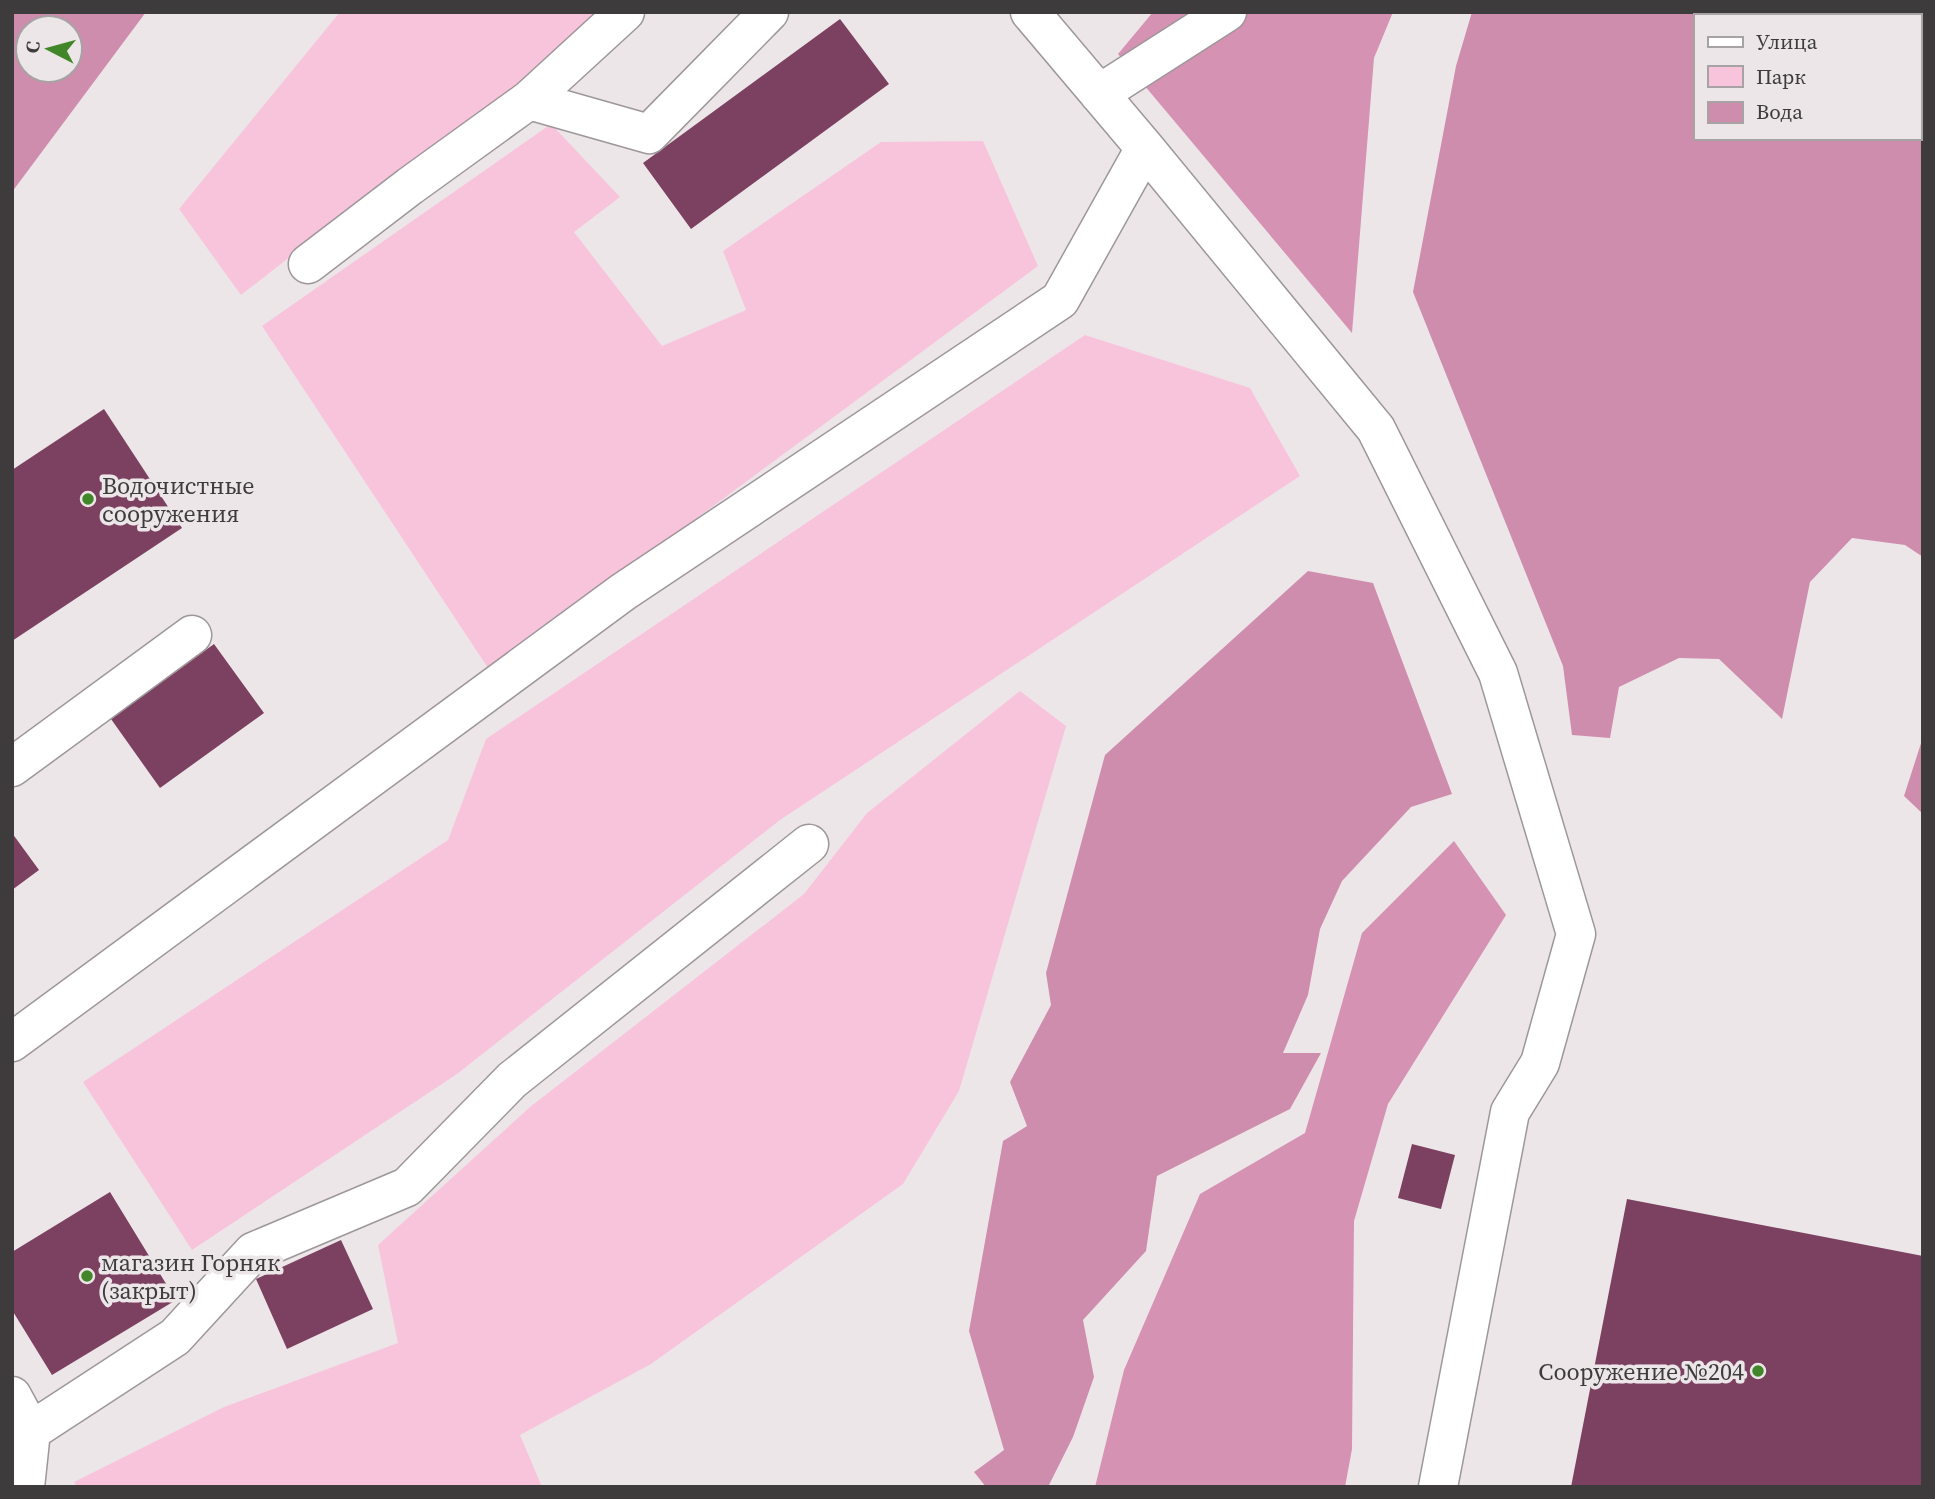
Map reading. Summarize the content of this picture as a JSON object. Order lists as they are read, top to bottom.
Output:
{
  "places": ["Водочистные сооружения", "магазин Горняк (закрыт)", "Сооружение №204"],
  "legend": ["Улица", "Парк", "Вода"],
  "north": "left"
}
